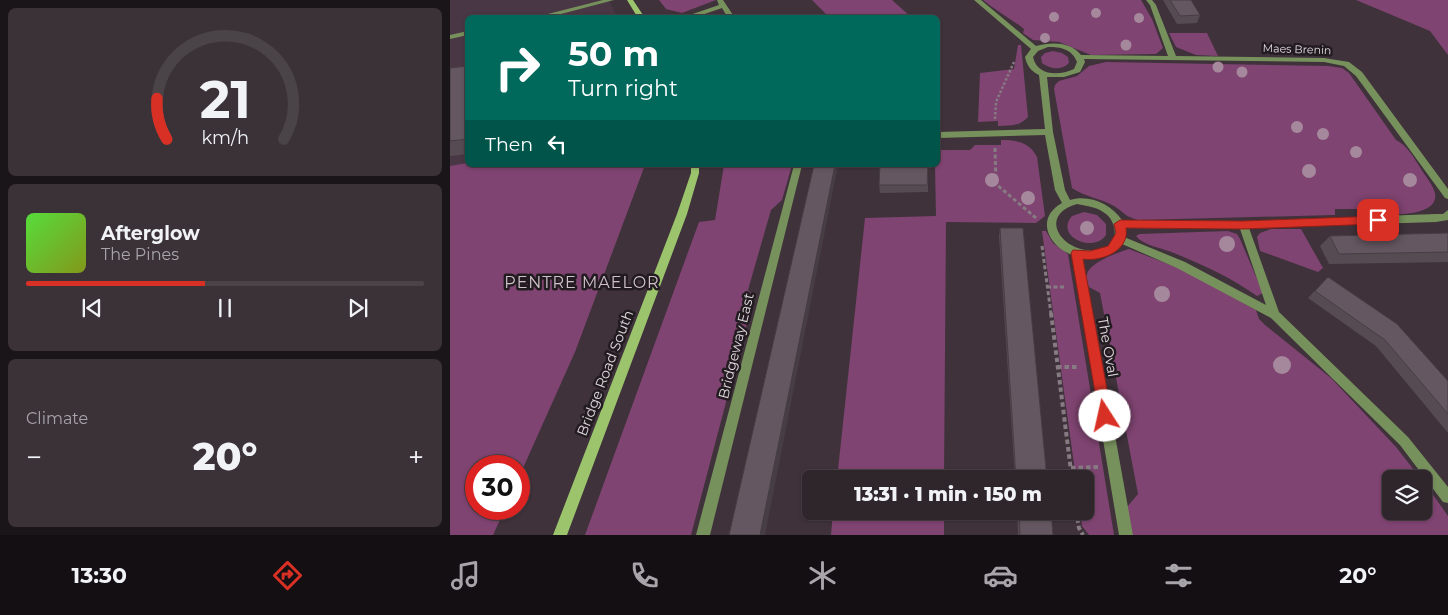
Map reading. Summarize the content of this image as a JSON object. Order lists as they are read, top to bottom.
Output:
{
  "streets": {
    "street": [
      "Maes Brenin",
      "Bridgeway East",
      "The Oval",
      "Bridge Road South"
    ]
  },
  "districts": ["PENTRE MAELOR"],
  "page": {
    "turn": ["50 m", "Turn right"],
    "then": "Then",
    "song": ["Afterglow", "The Pines"],
    "tile": "Climate",
    "heat": ["−", "20°", "+"],
    "limit": "30",
    "trip": "13:31 · 1 min · 150 m",
    "tabs": ["13:30", "20°"],
    "gauge": ["21", "km/h"]
  }
}
